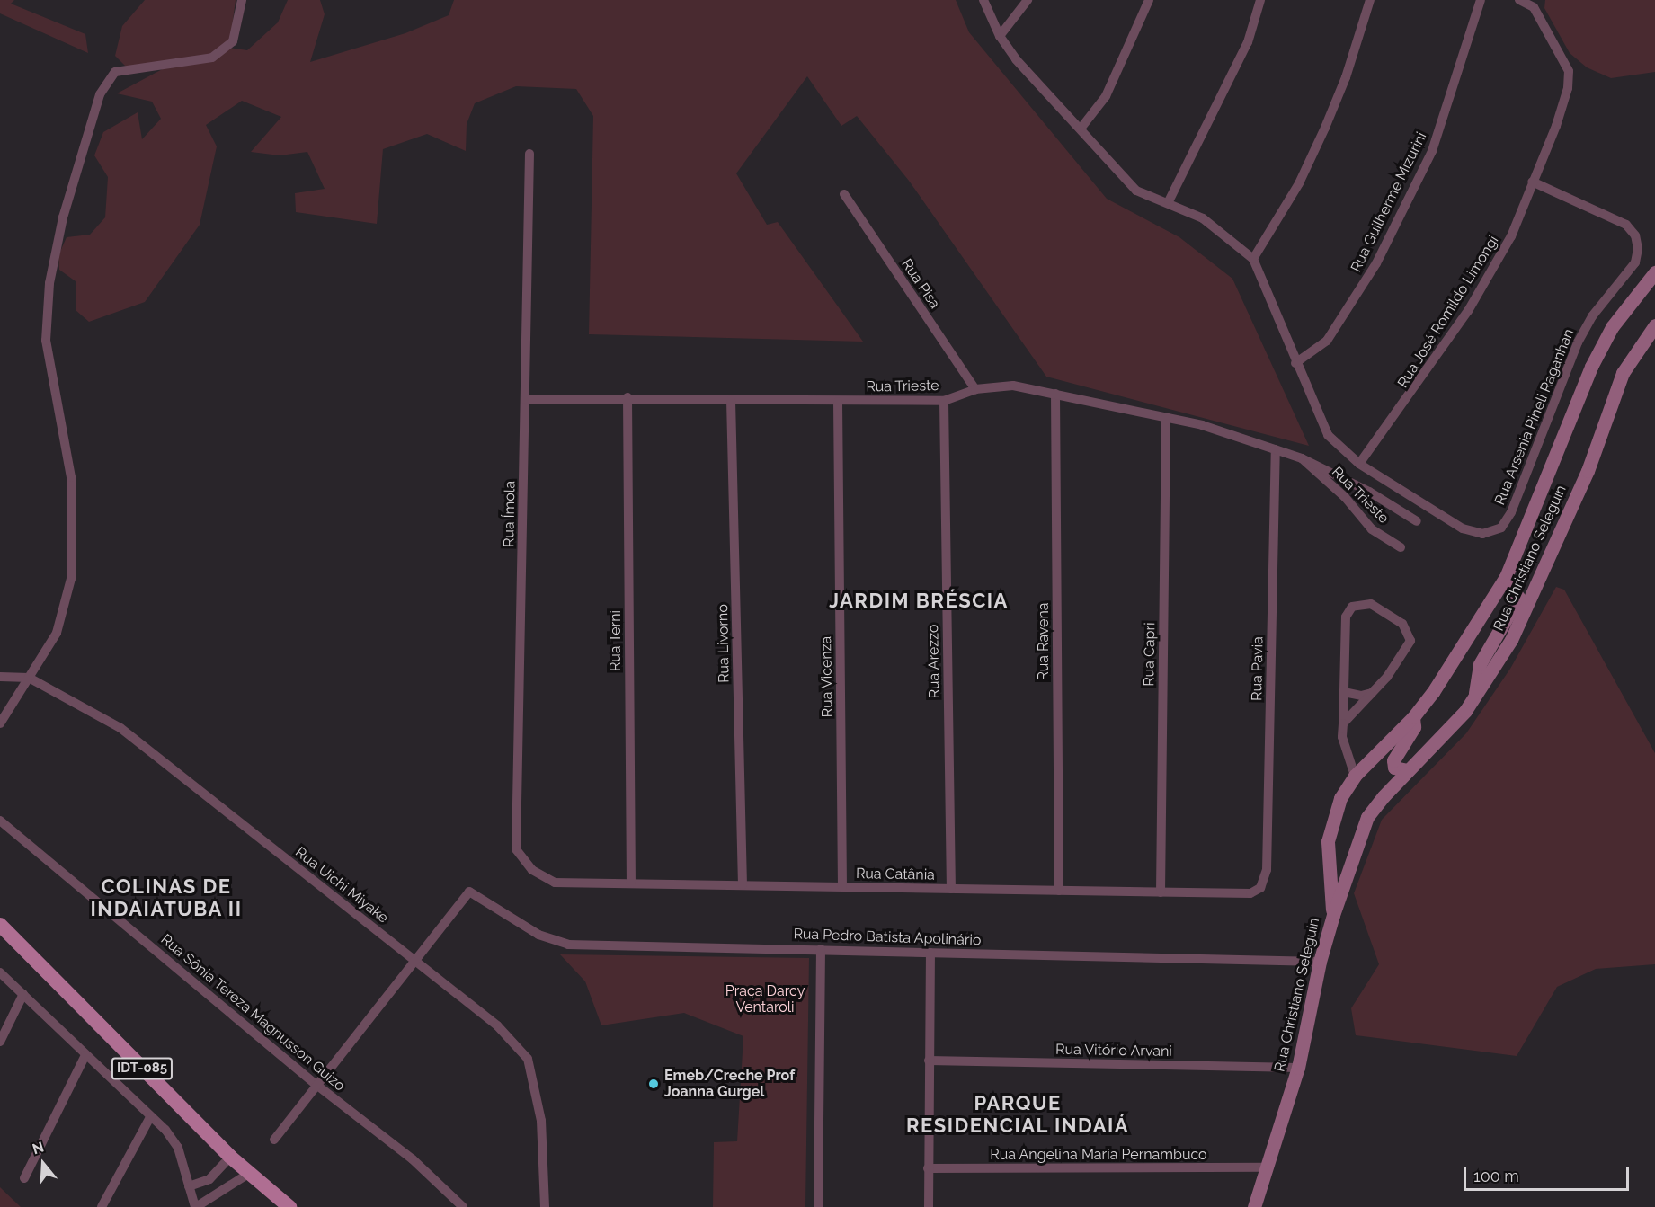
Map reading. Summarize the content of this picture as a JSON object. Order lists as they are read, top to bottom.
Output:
{
  "streets": {
    "main road": ["Rua Christiano Seleguin", "IDT-085"],
    "street": [
      "Rua Guilherme Mizurini",
      "Rua Pisa",
      "Rua José Romildo Limongi",
      "Rua Trieste",
      "Rua Arsenia Pineli Raganhan",
      "Rua Ímola",
      "Rua Terni",
      "Rua Ravena",
      "Rua Livorno",
      "Rua Capri",
      "Rua Arezzo",
      "Rua Pavia",
      "Rua Vicenza",
      "Rua Catânia",
      "Rua Uichi Miyake",
      "Rua Pedro Batista Apolinário",
      "Rua Sônia Tereza Magnusson Guizo",
      "Rua Vitório Arvani",
      "Rua Angelina Maria Pernambuco"
    ]
  },
  "crossings": [
    ["Rua Pisa", "Rua Trieste"],
    ["Rua José Romildo Limongi", "Rua Arsenia Pineli Raganhan"],
    ["Rua Trieste", "Rua Ímola"],
    ["Rua Trieste", "Rua Terni"],
    ["Rua Trieste", "Rua Ravena"],
    ["Rua Trieste", "Rua Livorno"],
    ["Rua Trieste", "Rua Capri"],
    ["Rua Trieste", "Rua Arezzo"],
    ["Rua Trieste", "Rua Pavia"],
    ["Rua Trieste", "Rua Vicenza"],
    ["Rua Ímola", "Rua Catânia"],
    ["Rua Christiano Seleguin", "Rua Pedro Batista Apolinário"],
    ["Rua Christiano Seleguin", "Rua Vitório Arvani"],
    ["Rua Christiano Seleguin", "Rua Angelina Maria Pernambuco"],
    ["Rua Terni", "Rua Catânia"],
    ["Rua Ravena", "Rua Catânia"],
    ["Rua Livorno", "Rua Catânia"],
    ["Rua Capri", "Rua Catânia"],
    ["Rua Arezzo", "Rua Catânia"],
    ["Rua Pavia", "Rua Catânia"],
    ["Rua Vicenza", "Rua Catânia"],
    ["Rua Uichi Miyake", "Rua Pedro Batista Apolinário"]
  ],
  "districts": ["JARDIM BRÉSCIA", "COLINAS DE INDAIATUBA II", "PARQUE RESIDENCIAL INDAIÁ"],
  "parks": ["Praça Darcy Ventaroli"],
  "places": ["Emeb/Creche Prof Joanna Gurgel"],
  "scale_bar": "100 m",
  "north": "top"
}
